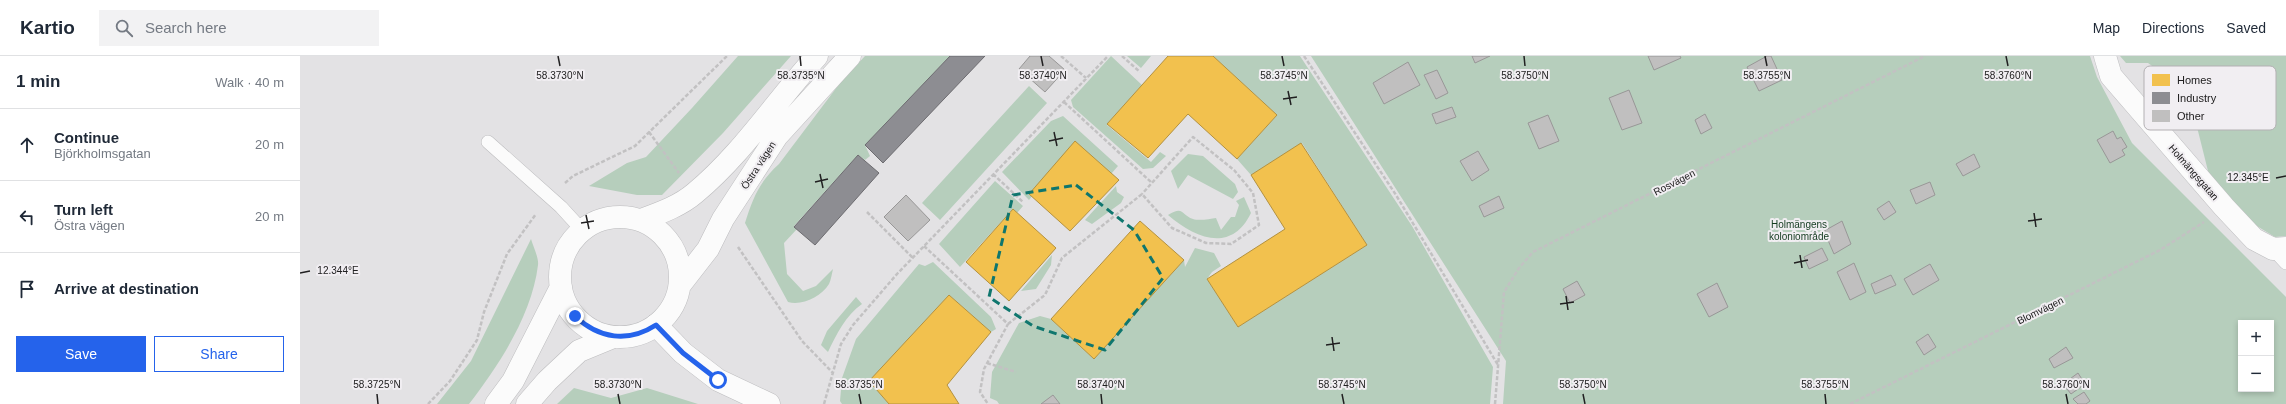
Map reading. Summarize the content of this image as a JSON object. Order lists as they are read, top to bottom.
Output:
{
  "streets": {
    "street": ["Östra vägen", "Holmängsgatan"],
    "path": ["Rosvägen", "Blomvägen"]
  },
  "crossings": [
    ["Holmängsgatan", "Blomvägen"]
  ],
  "parks": ["Holmängens koloniområde"],
  "legend": ["Homes", "Industry", "Other"],
  "page": {
    "header": "Kartio",
    "search": "Search here",
    "nav": ["Map", "Directions", "Saved"],
    "heading": ["1 min", "Walk · 40 m"],
    "list": [
      ["Continue", "Björkholmsgatan", "20 m"],
      ["Turn left", "Östra vägen", "20 m"],
      "Arrive at destination"
    ],
    "map_buttons": ["+", "−"],
    "buttons": ["Save", "Share"]
  },
  "coordinates": [
    "58.3730°N",
    "58.3735°N",
    "58.3740°N",
    "58.3745°N",
    "58.3750°N",
    "58.3760°N",
    "58.3755°N",
    "12.345°E",
    "12.344°E",
    "58.3725°N"
  ]
}
